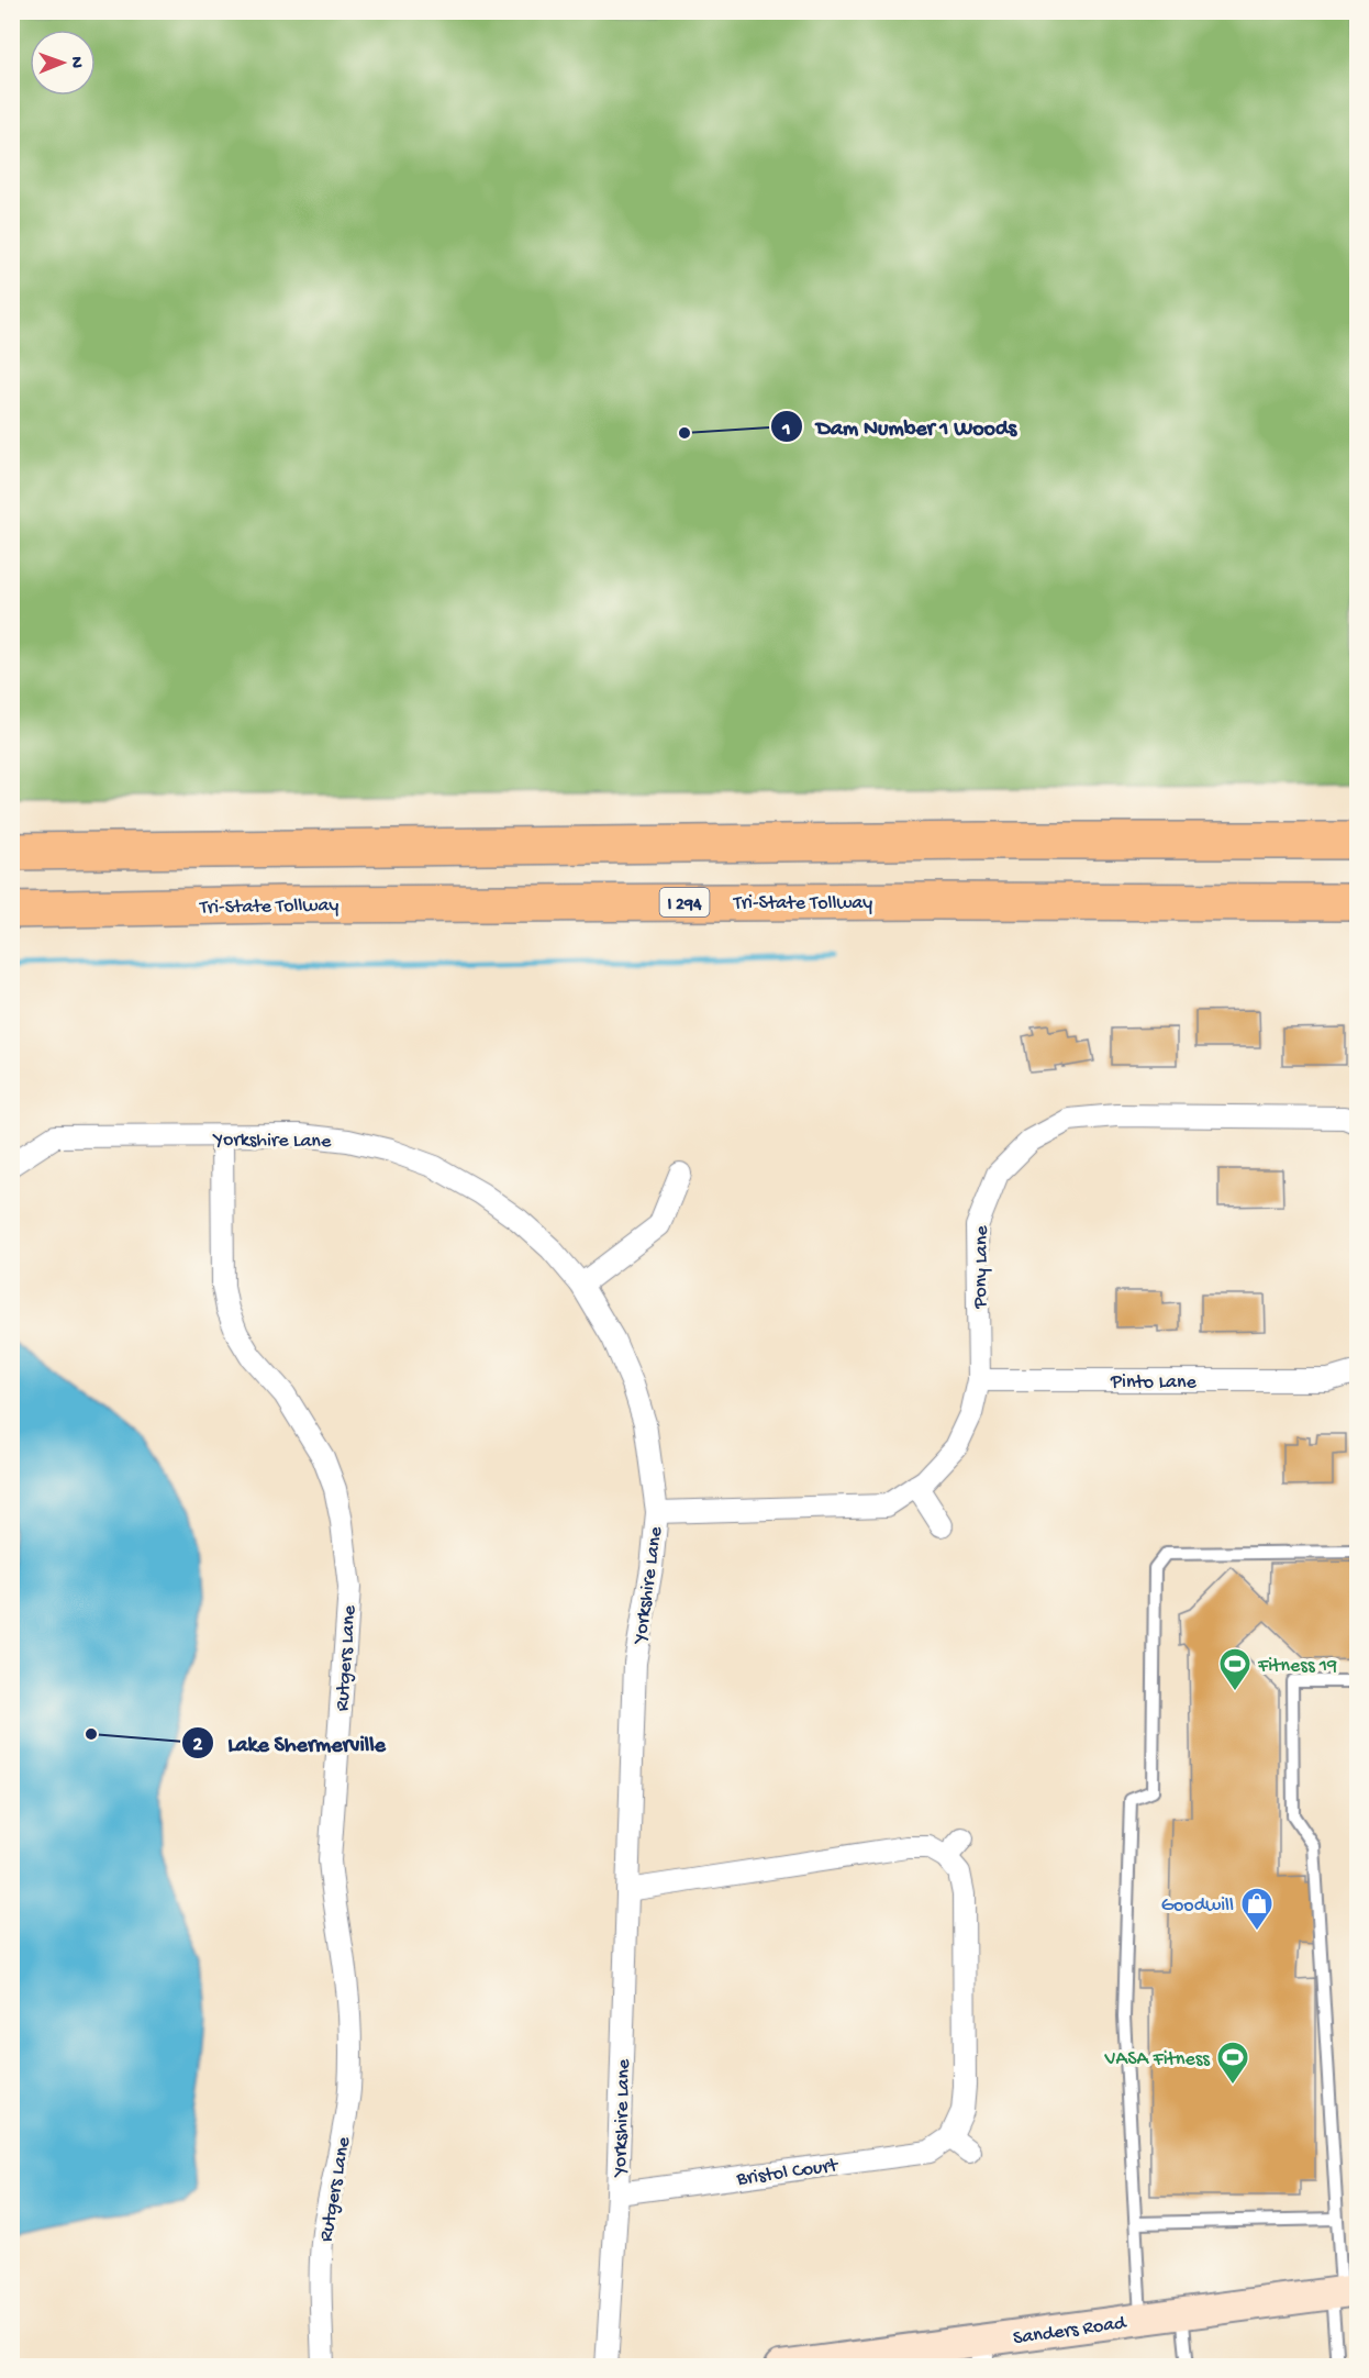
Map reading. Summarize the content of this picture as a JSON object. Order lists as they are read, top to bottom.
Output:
{
  "streets": {
    "highway": ["Tri-State Tollway", "I 294"],
    "main road": ["Sanders Road"],
    "street": [
      "Yorkshire Lane",
      "Pony Lane",
      "Pinto Lane",
      "Rutgers Lane",
      "Bristol Court"
    ]
  },
  "crossings": [
    ["Yorkshire Lane", "Pony Lane"],
    ["Yorkshire Lane", "Rutgers Lane"],
    ["Yorkshire Lane", "Bristol Court"],
    ["Pony Lane", "Pinto Lane"]
  ],
  "places": {
    "other": ["Dam Number 1 Woods", "Lake Shermerville"],
    "sports": ["Fitness 19", "VASA Fitness"],
    "shop": ["Goodwill"]
  },
  "north": "right"
}
